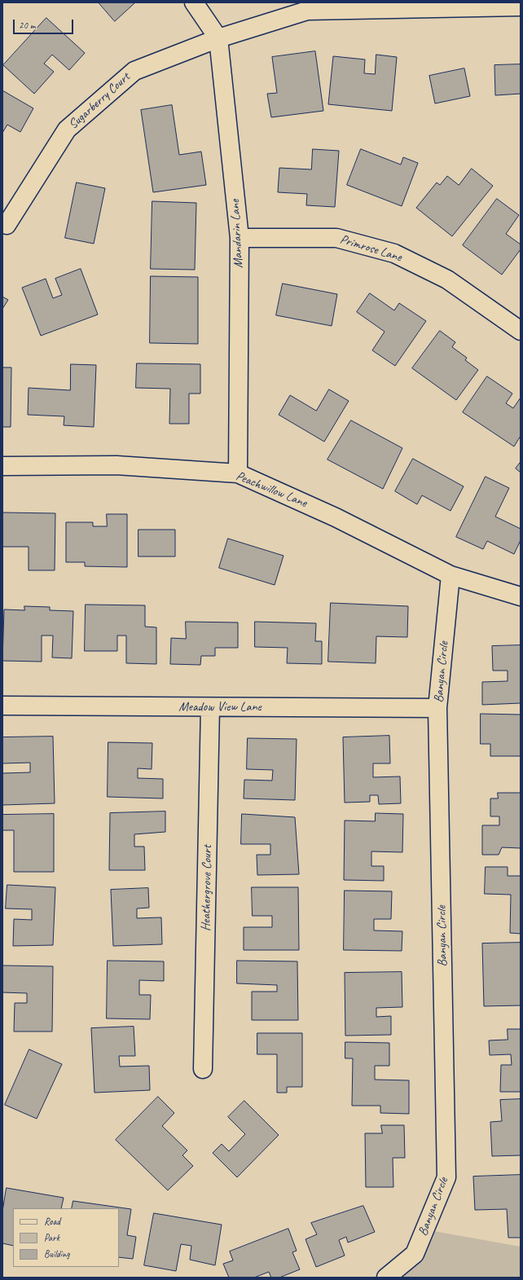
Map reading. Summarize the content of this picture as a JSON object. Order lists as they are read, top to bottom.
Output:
{
  "streets": {
    "street": [
      "Sugarberry Court",
      "Mandarin Lane",
      "Primrose Lane",
      "Peachwillow Lane",
      "Banyan Circle",
      "Meadow View Lane",
      "Heathergrove Court"
    ]
  },
  "crossings": [
    ["Sugarberry Court", "Mandarin Lane"],
    ["Mandarin Lane", "Primrose Lane"],
    ["Mandarin Lane", "Peachwillow Lane"],
    ["Peachwillow Lane", "Banyan Circle"],
    ["Banyan Circle", "Meadow View Lane"],
    ["Meadow View Lane", "Heathergrove Court"]
  ],
  "legend": ["Road", "Park", "Building"],
  "scale_bar": "20 m"
}
